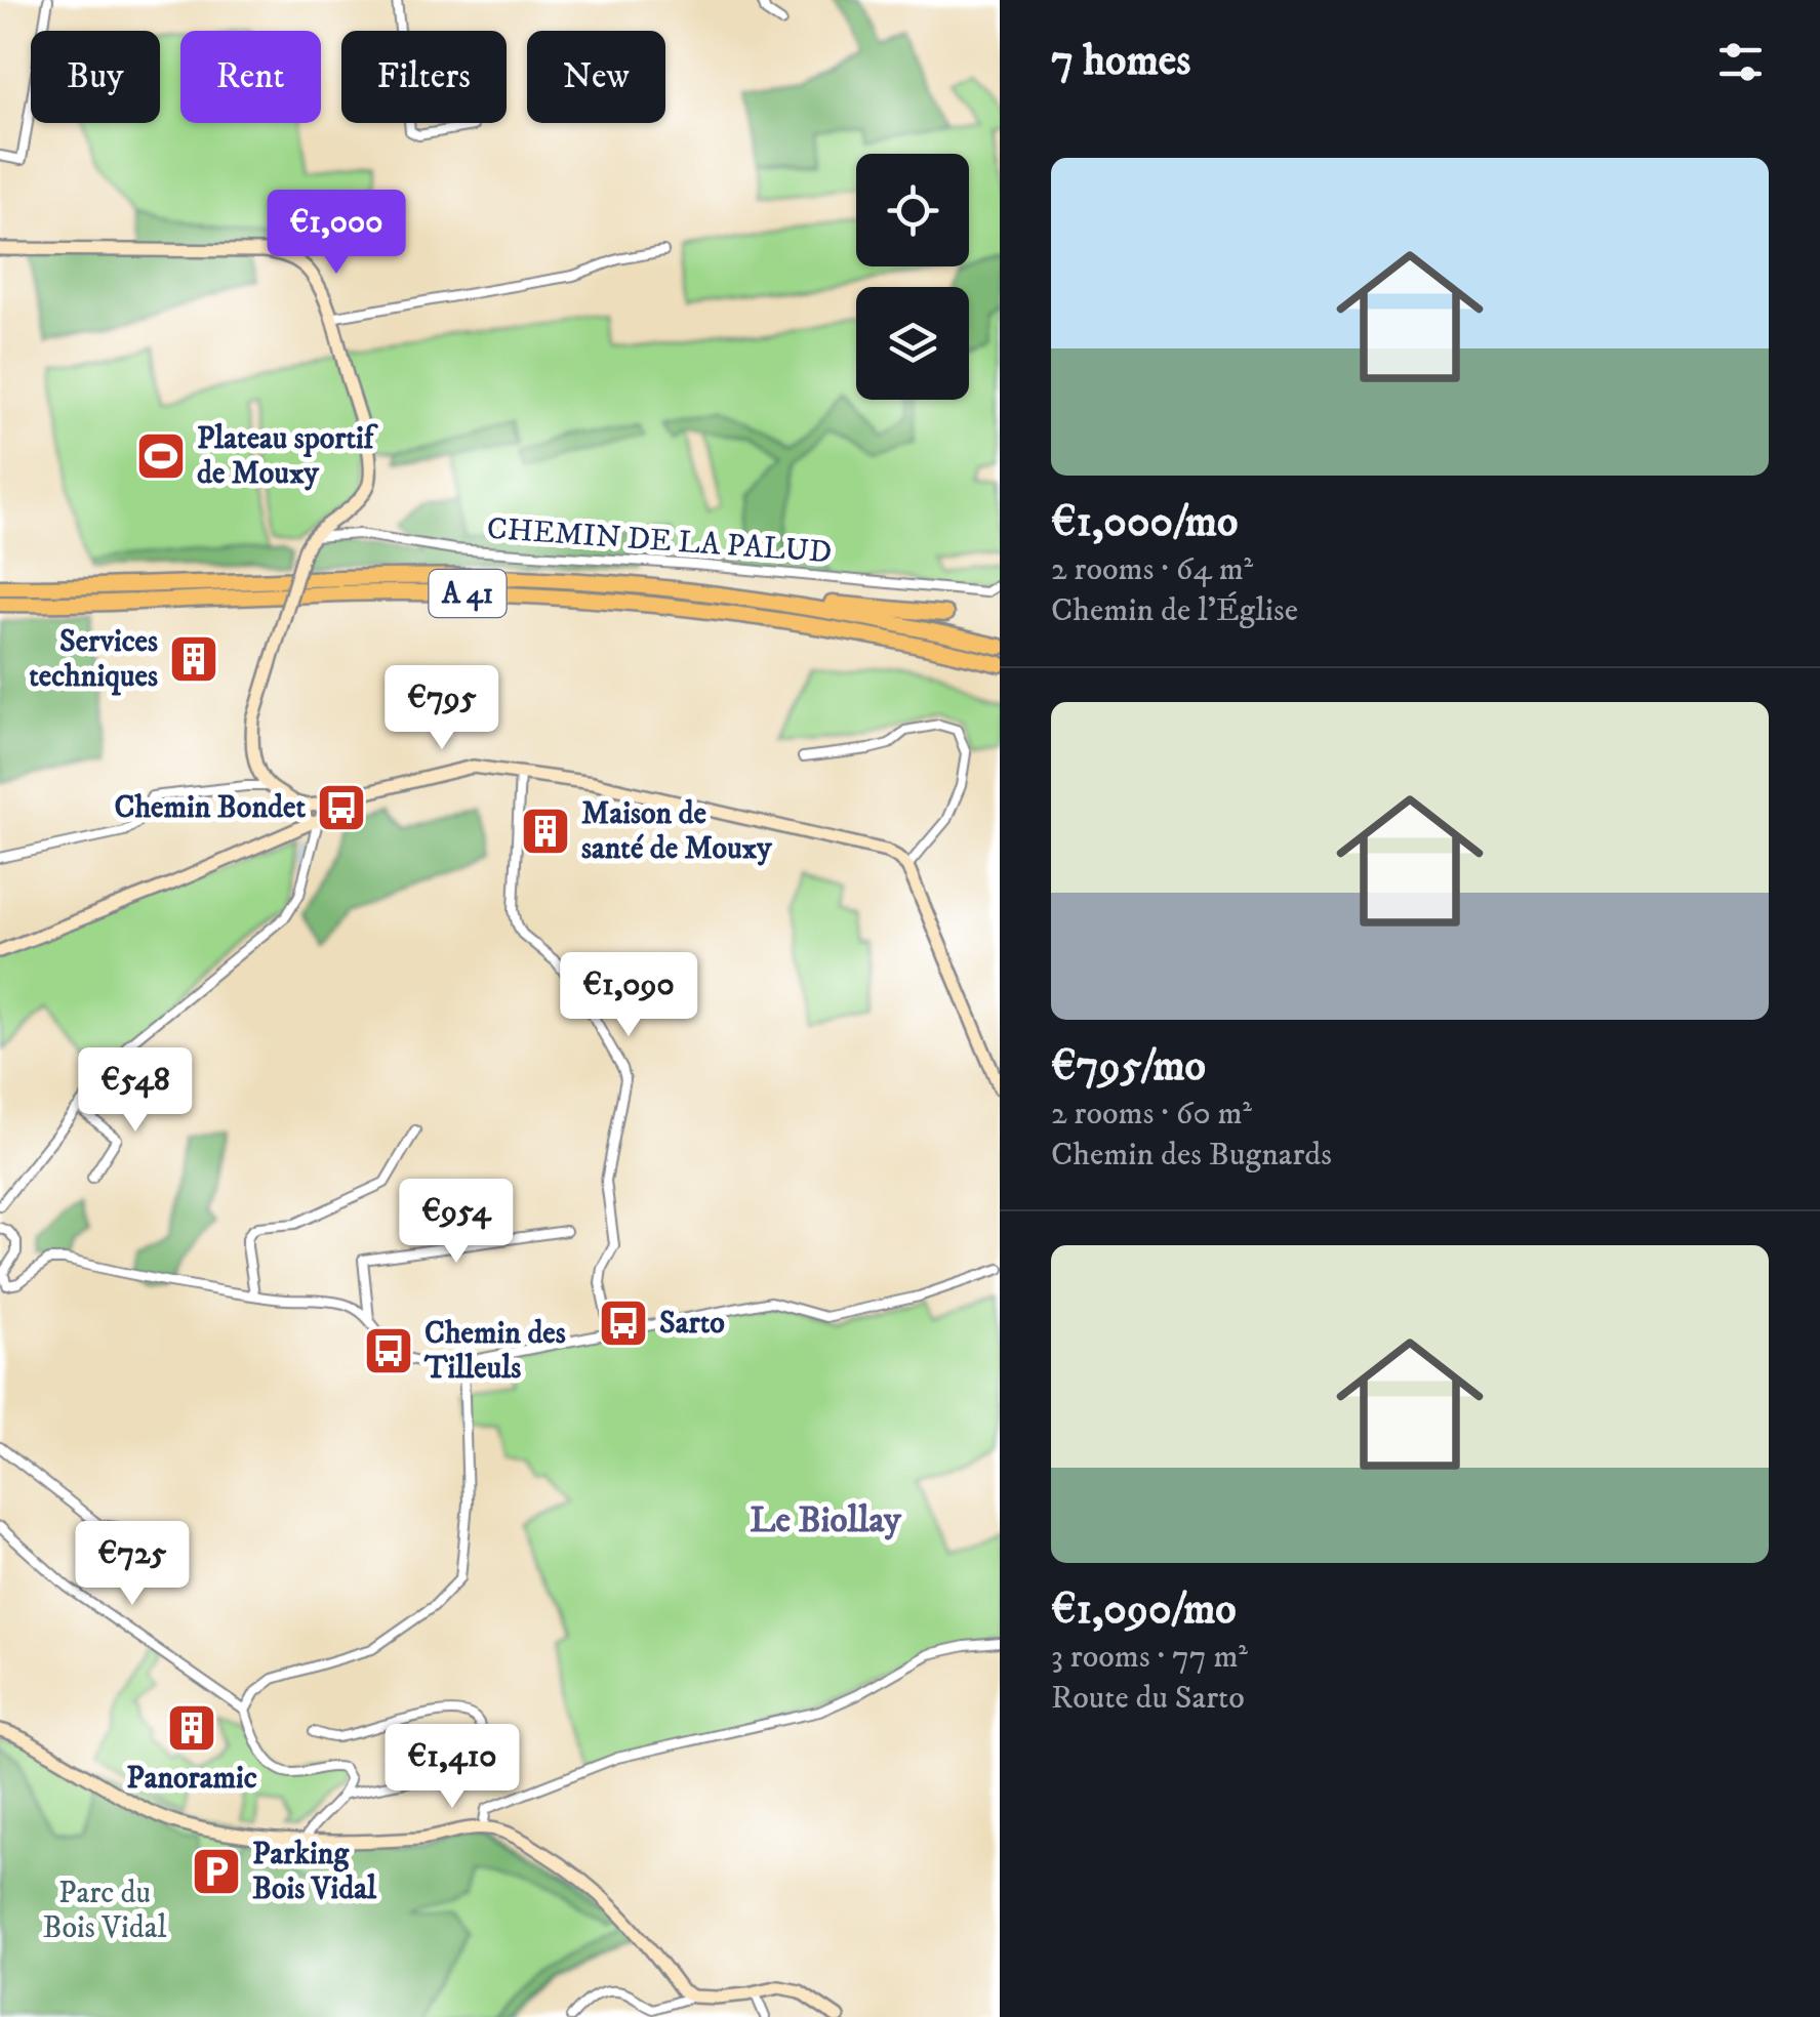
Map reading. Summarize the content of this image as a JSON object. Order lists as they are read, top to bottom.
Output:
{
  "streets": {
    "highway": ["A 41"],
    "street": ["CHEMIN DE LA PALUD"]
  },
  "districts": ["Le Biollay"],
  "parks": ["Parc du Bois Vidal"],
  "places": {
    "sports": ["Plateau sportif de Mouxy"],
    "building": ["Services techniques", "Maison de santé de Mouxy", "Panoramic"],
    "bus stop": ["Chemin Bondet", "Sarto", "Chemin des Tilleuls"],
    "parking": ["Parking Bois Vidal"]
  },
  "page": {
    "heading": "7 homes",
    "chip": [
      "Buy",
      "Rent",
      "Filters",
      "New"
    ],
    "list": [
      {
        "name": "€1,000/mo",
        "note": "2 rooms · 64 m² · Chemin de l'Église"
      },
      {
        "name": "€795/mo",
        "note": "2 rooms · 60 m² · Chemin des Bugnards"
      },
      {
        "name": "€1,090/mo",
        "note": "3 rooms · 77 m² · Route du Sarto"
      }
    ],
    "price": [
      "€1,000",
      "€795",
      "€1,090",
      "€548",
      "€954",
      "€725",
      "€1,410"
    ]
  }
}
